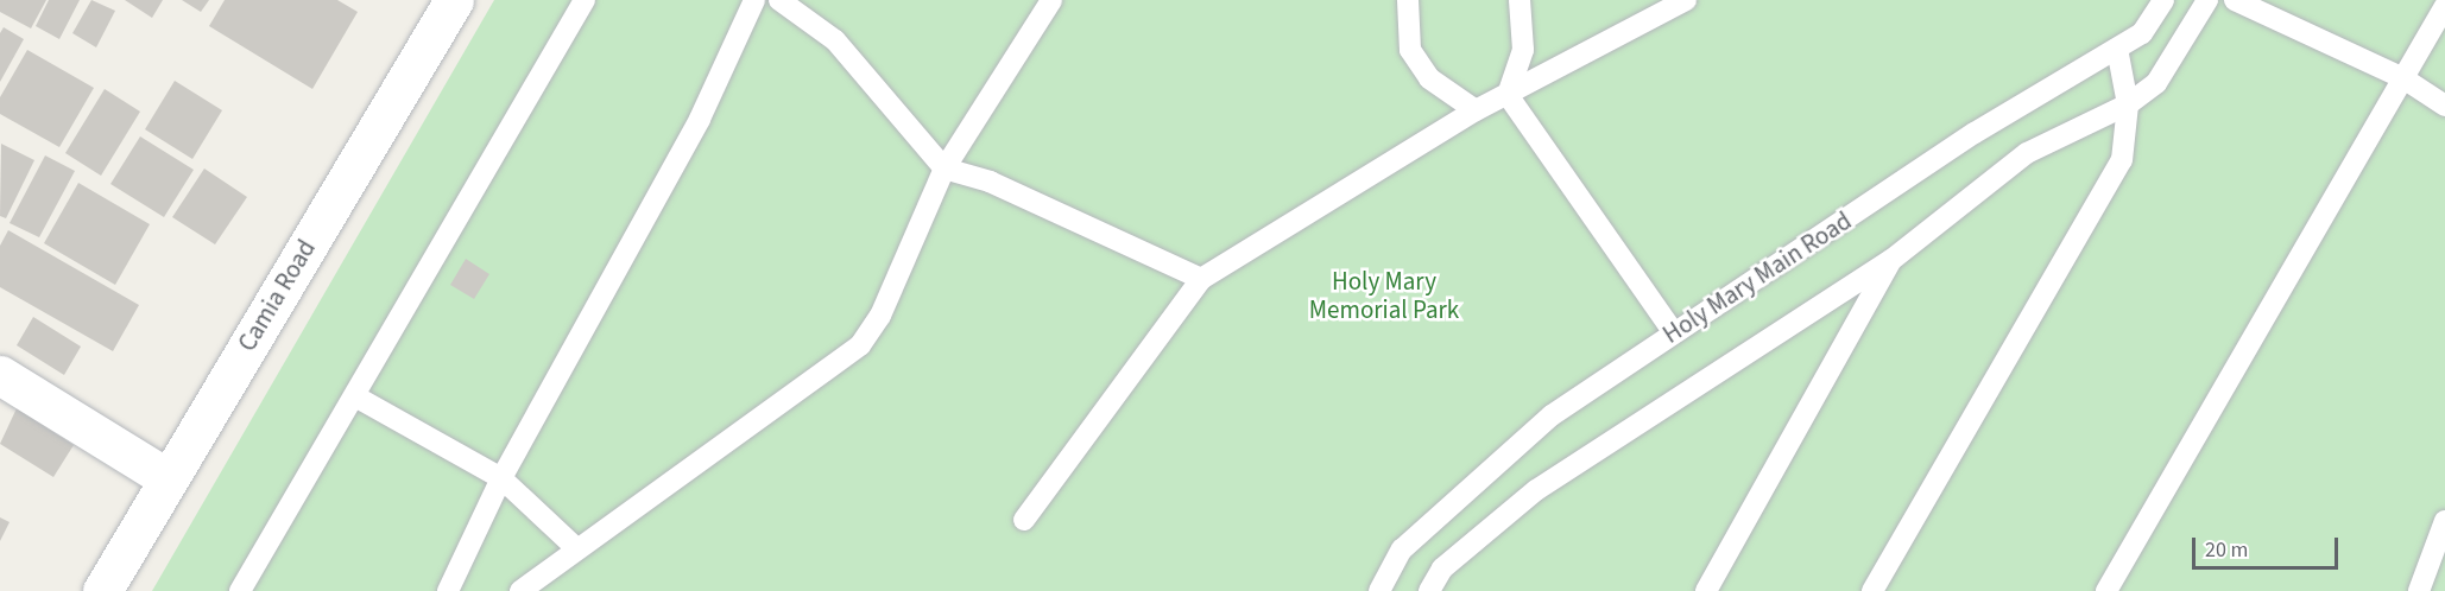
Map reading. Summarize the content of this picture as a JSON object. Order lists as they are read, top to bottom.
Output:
{
  "streets": {
    "street": ["Camia Road"],
    "lane": ["Holy Mary Main Road"]
  },
  "parks": ["Holy Mary Memorial Park"],
  "scale_bar": "20 m"
}
